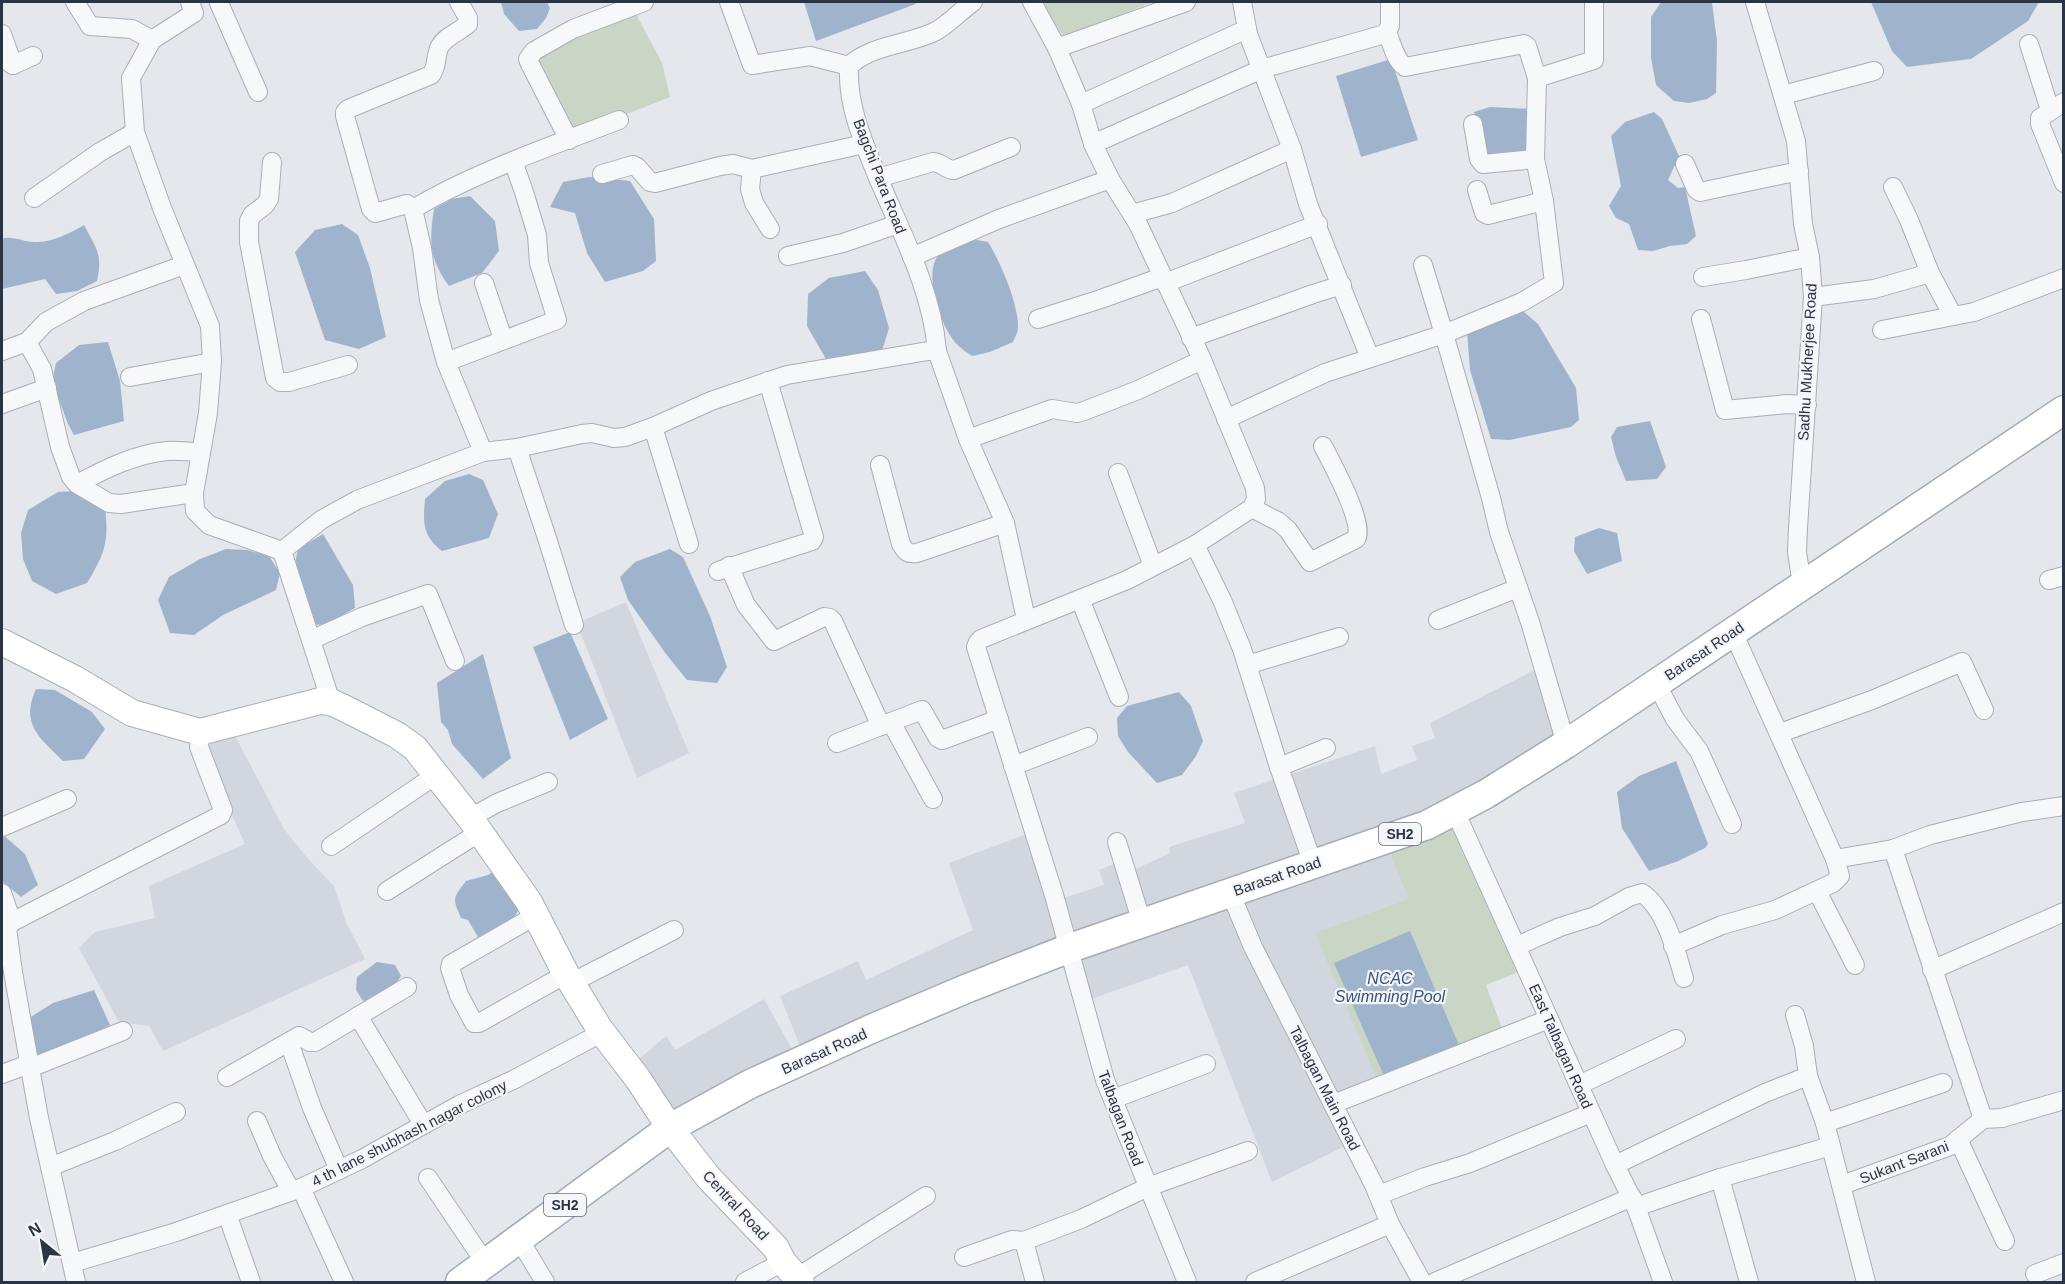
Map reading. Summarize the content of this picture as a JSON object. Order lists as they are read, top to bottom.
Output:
{
  "streets": {
    "main road": ["Barasat Road", "SH2"],
    "street": [
      "Bagchi Para Road",
      "Sadhu Mukherjee Road",
      "East Talbagan Road",
      "Talbagan Main Road",
      "Talbagan Road",
      "4 th lane shubhash nagar colony",
      "Sukant Sarani",
      "Central Road"
    ]
  },
  "crossings": [
    ["Bagchi Para Road", "Talbagan Road"],
    ["Sadhu Mukherjee Road", "Barasat Road"],
    ["Barasat Road", "East Talbagan Road"],
    ["Barasat Road", "Talbagan Main Road"],
    ["Barasat Road", "Talbagan Road"],
    ["Barasat Road", "Central Road"],
    ["4 th lane shubhash nagar colony", "Central Road"]
  ],
  "water": ["NCAC Swimming Pool"],
  "north": "top left"
}
